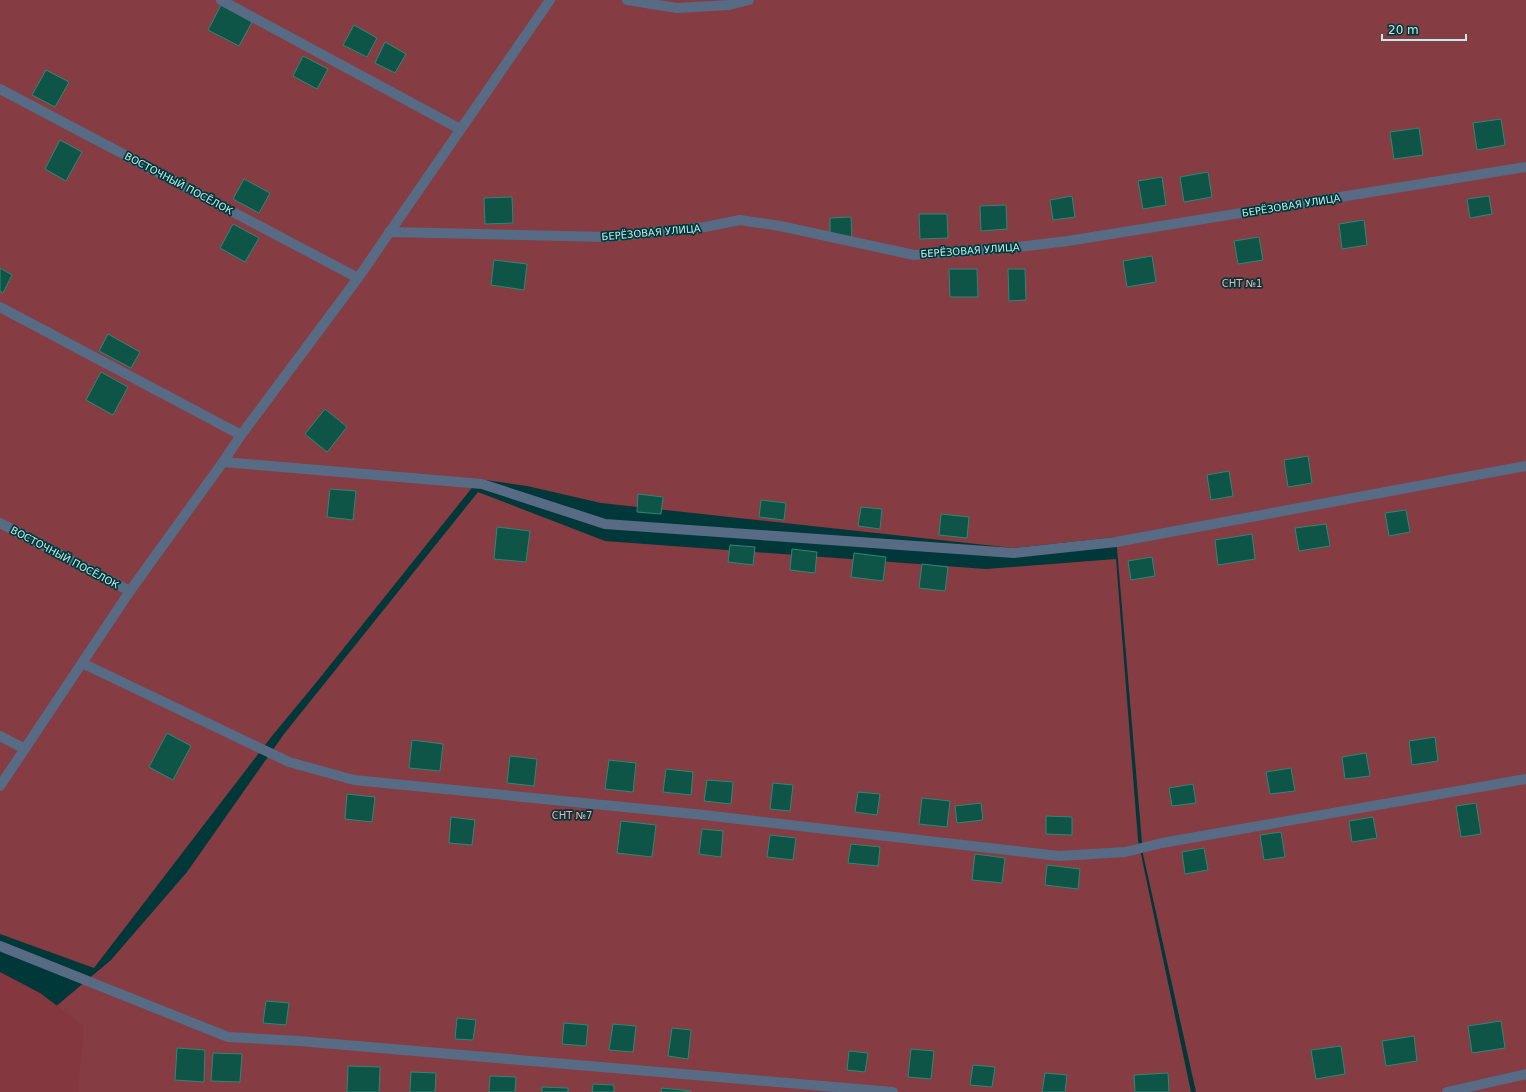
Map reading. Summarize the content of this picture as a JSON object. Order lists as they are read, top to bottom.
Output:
{
  "streets": {
    "street": ["ВОСТОЧНЫЙ ПОСЁЛОК", "БЕРЁЗОВАЯ УЛИЦА"]
  },
  "parks": ["СНТ №1", "СНТ №7"],
  "scale_bar": "20 m"
}
